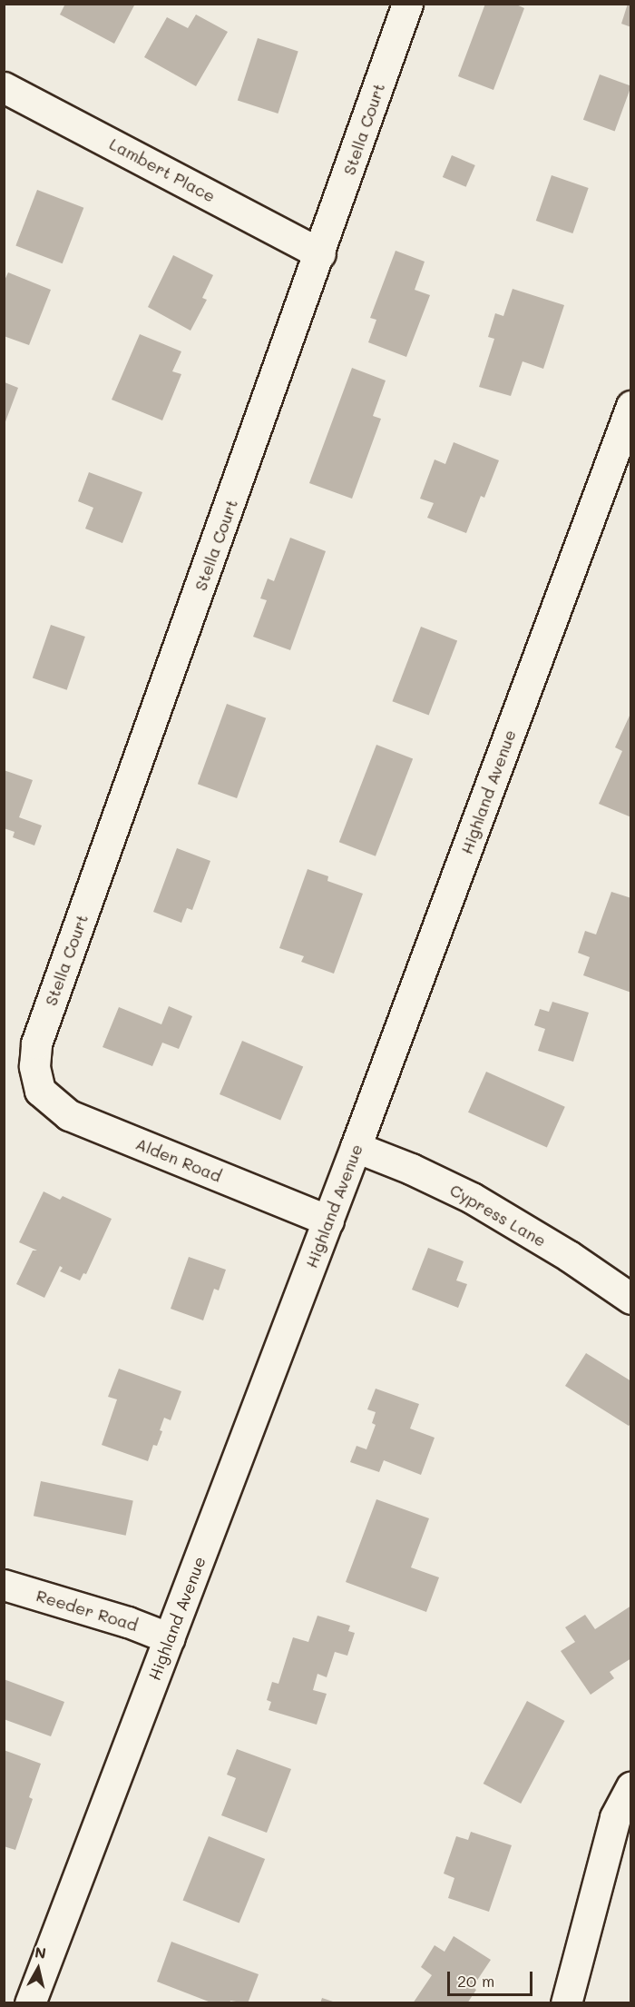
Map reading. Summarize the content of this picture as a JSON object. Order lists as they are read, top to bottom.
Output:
{
  "streets": {
    "street": [
      "Stella Court",
      "Lambert Place",
      "Highland Avenue",
      "Alden Road",
      "Cypress Lane",
      "Reeder Road"
    ]
  },
  "crossings": [
    ["Stella Court", "Lambert Place"],
    ["Stella Court", "Alden Road"],
    ["Highland Avenue", "Alden Road"],
    ["Highland Avenue", "Cypress Lane"],
    ["Highland Avenue", "Reeder Road"]
  ],
  "scale_bar": "20 m",
  "north": "top"
}
